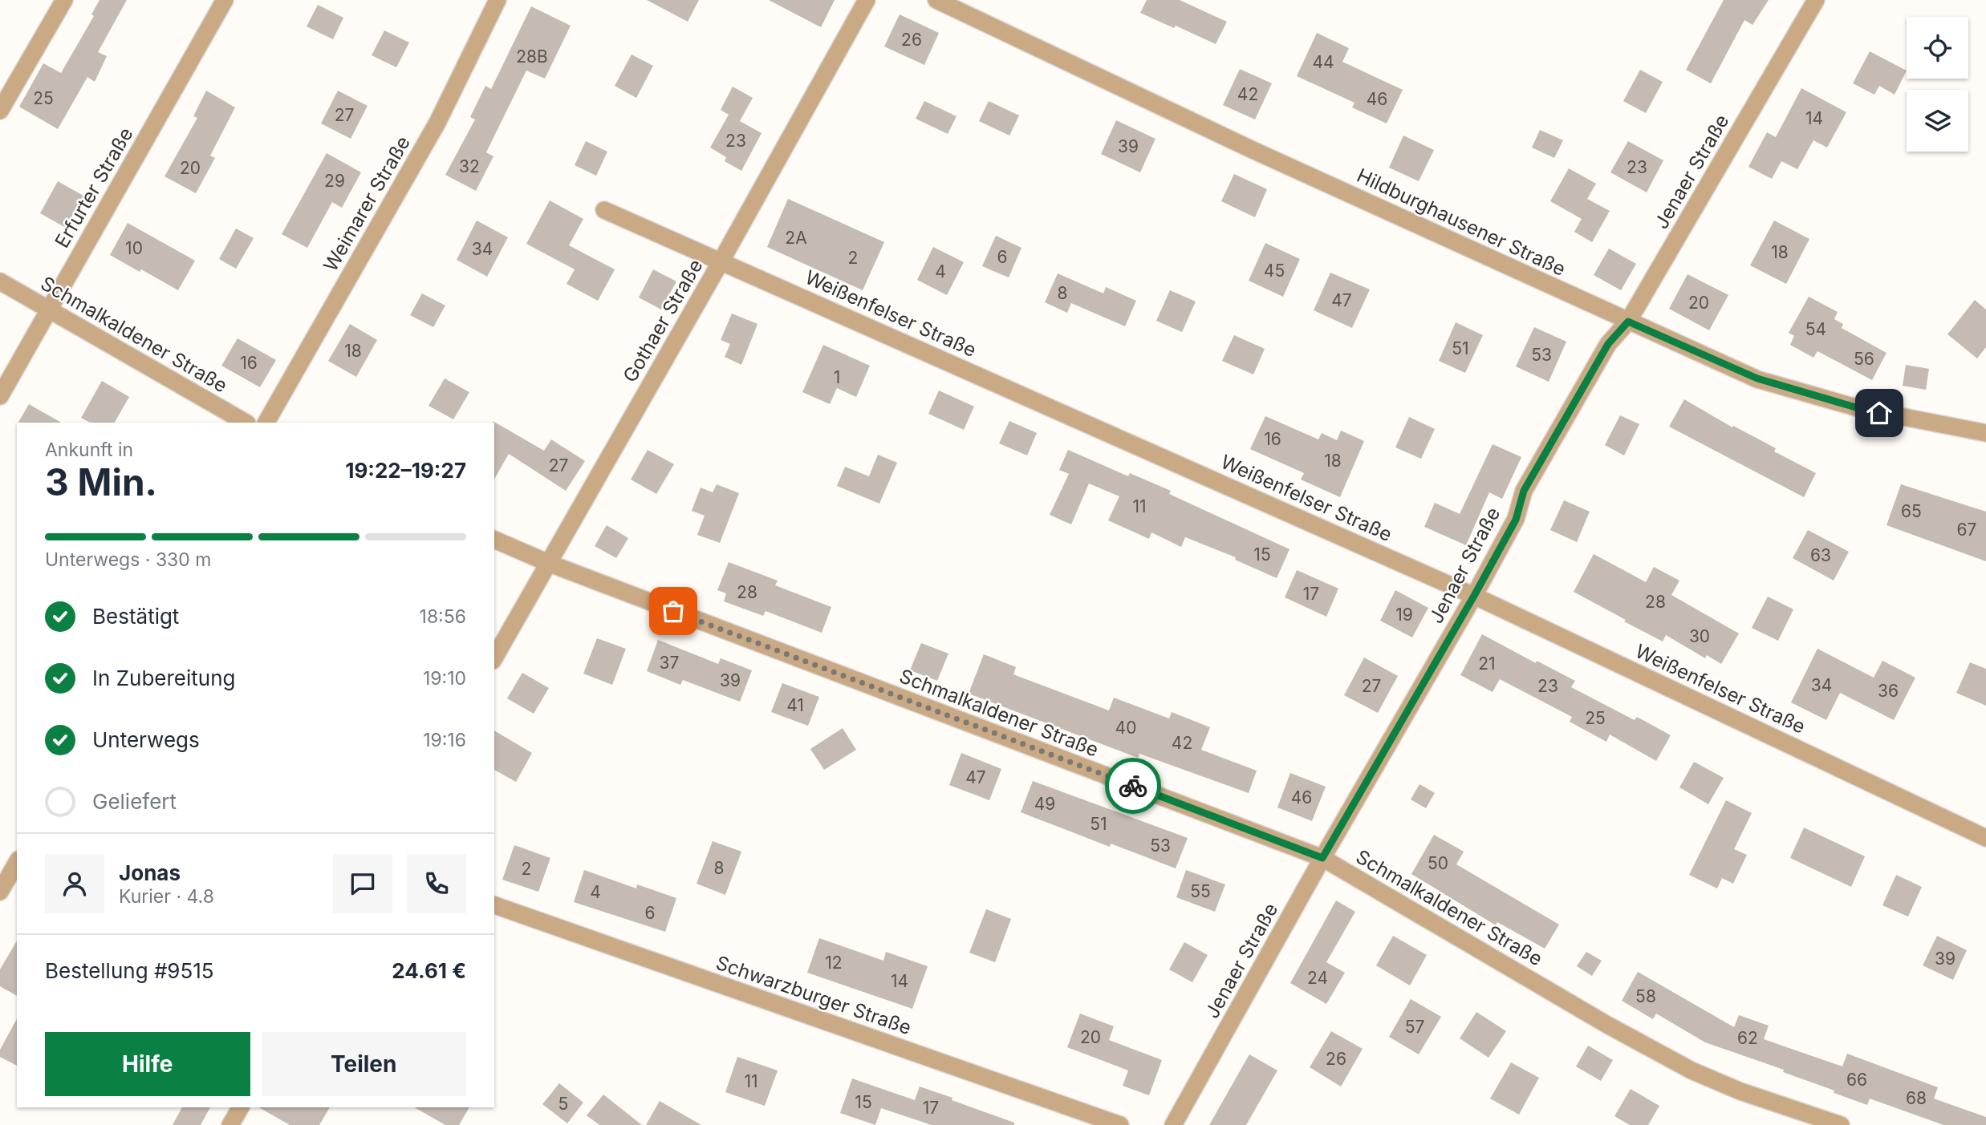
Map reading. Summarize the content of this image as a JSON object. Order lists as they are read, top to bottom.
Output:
{
  "streets": {
    "street": [
      "Jenaer Straße",
      "Erfurter Straße",
      "Weimarer Straße",
      "Hildburghausener Straße",
      "Weißenfelser Straße",
      "Gothaer Straße",
      "Schmalkaldener Straße",
      "Schwarzburger Straße"
    ]
  },
  "crossings": [
    ["Jenaer Straße", "Hildburghausener Straße"],
    ["Jenaer Straße", "Weißenfelser Straße"],
    ["Jenaer Straße", "Schmalkaldener Straße"],
    ["Erfurter Straße", "Schmalkaldener Straße"],
    ["Weißenfelser Straße", "Gothaer Straße"],
    ["Gothaer Straße", "Schmalkaldener Straße"]
  ],
  "house_numbers": [
    "26",
    "28B",
    "44",
    "42",
    "25",
    "46",
    "27",
    "14",
    "23",
    "39",
    "32",
    "23",
    "20",
    "29",
    "2A",
    "10",
    "34",
    "18",
    "6",
    "2",
    "45",
    "4",
    "8",
    "47",
    "20",
    "54",
    "51",
    "18",
    "53",
    "56",
    "16",
    "1",
    "16",
    "18",
    "27",
    "11",
    "65",
    "67",
    "15",
    "63",
    "28",
    "17",
    "28",
    "19",
    "30",
    "37",
    "21",
    "39",
    "34",
    "27",
    "23",
    "36",
    "41",
    "25",
    "40",
    "42",
    "47",
    "46",
    "49",
    "51",
    "53",
    "50",
    "8",
    "2",
    "55",
    "4",
    "6",
    "39",
    "12",
    "24",
    "14",
    "58",
    "57",
    "20",
    "62",
    "26",
    "66",
    "11",
    "68",
    "15",
    "5",
    "17"
  ],
  "page": {
    "heading": ["3 Min.", "Ankunft in", "19:22–19:27"],
    "panel": [
      "Jonas",
      "Kurier · 4.8",
      "Bestellung #9515",
      "24.61 €"
    ],
    "bar": "Unterwegs · 330 m",
    "list": [
      ["Bestätigt", "18:56"],
      ["In Zubereitung", "19:10"],
      ["Unterwegs", "19:16"],
      "Geliefert"
    ],
    "buttons": ["Hilfe", "Teilen"]
  }
}
